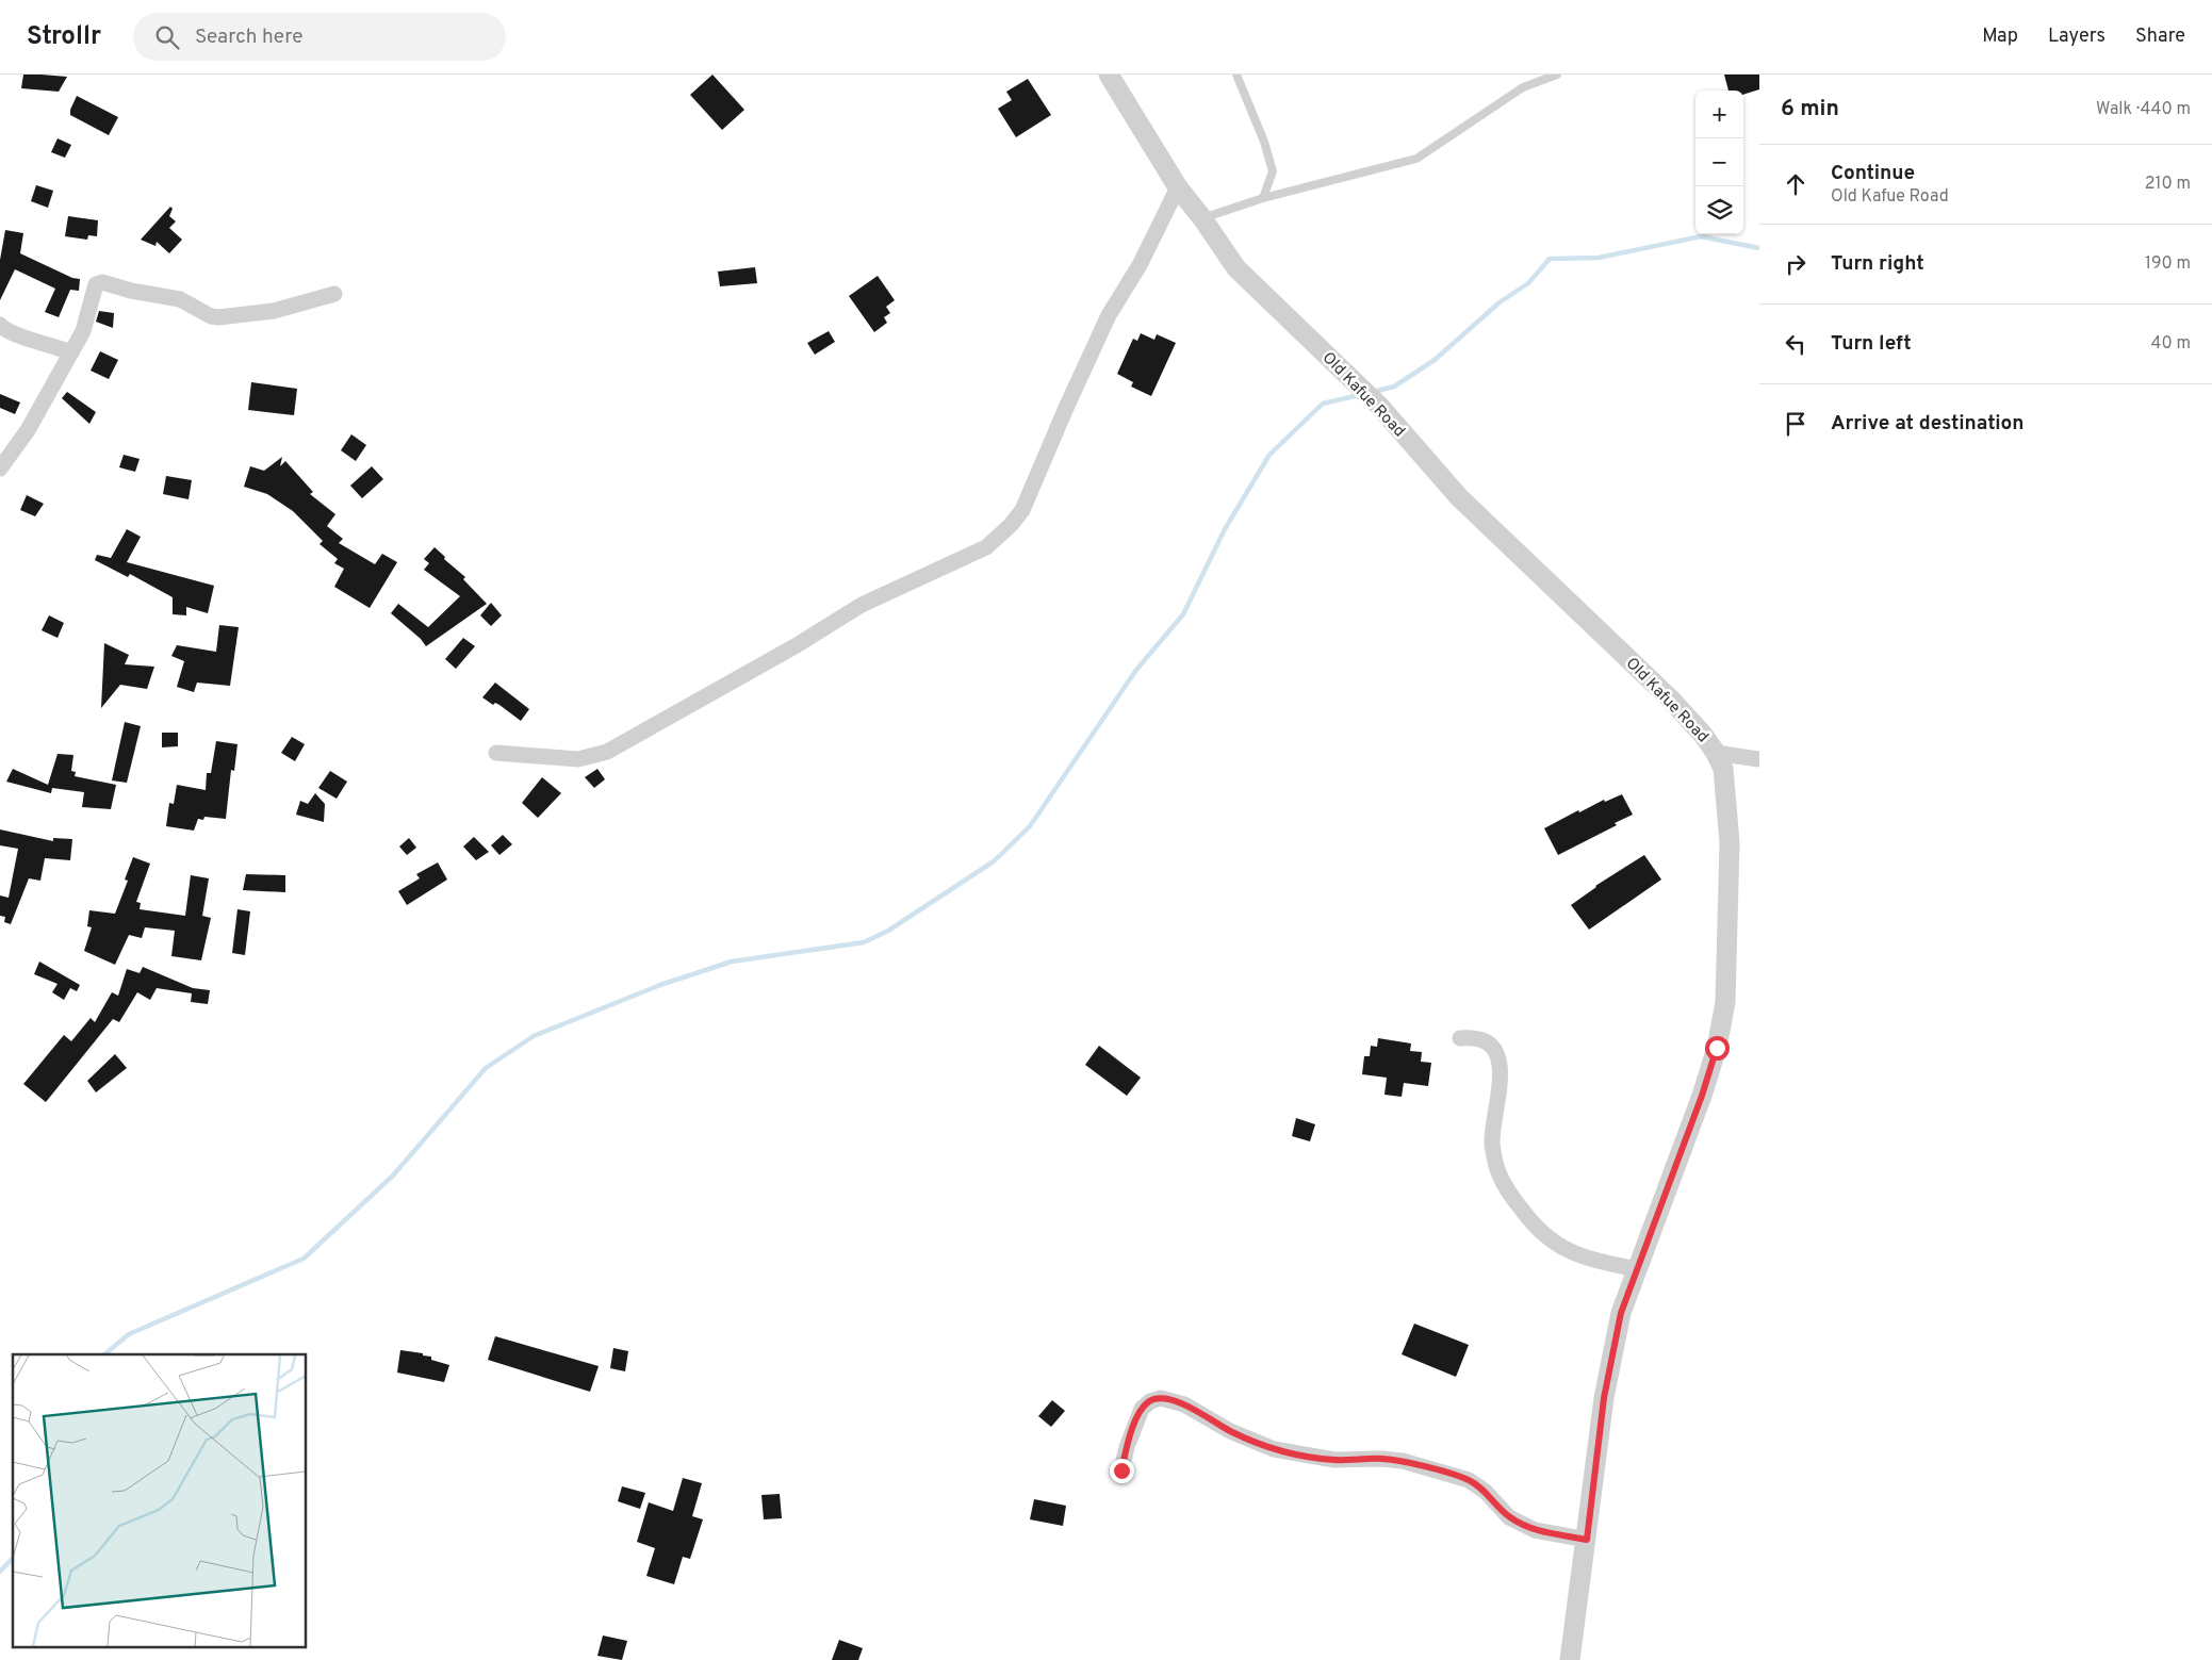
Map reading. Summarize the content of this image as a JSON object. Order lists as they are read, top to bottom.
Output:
{
  "streets": {
    "street": ["Old Kafue Road"]
  },
  "page": {
    "header": "Strollr",
    "search": "Search here",
    "nav": ["Map", "Layers", "Share"],
    "heading": ["6 min", "Walk · 440 m"],
    "map_buttons": ["+", "−"],
    "list": [
      ["Continue", "Old Kafue Road", "210 m"],
      ["Turn right", "190 m"],
      ["Turn left", "40 m"],
      "Arrive at destination"
    ]
  }
}
